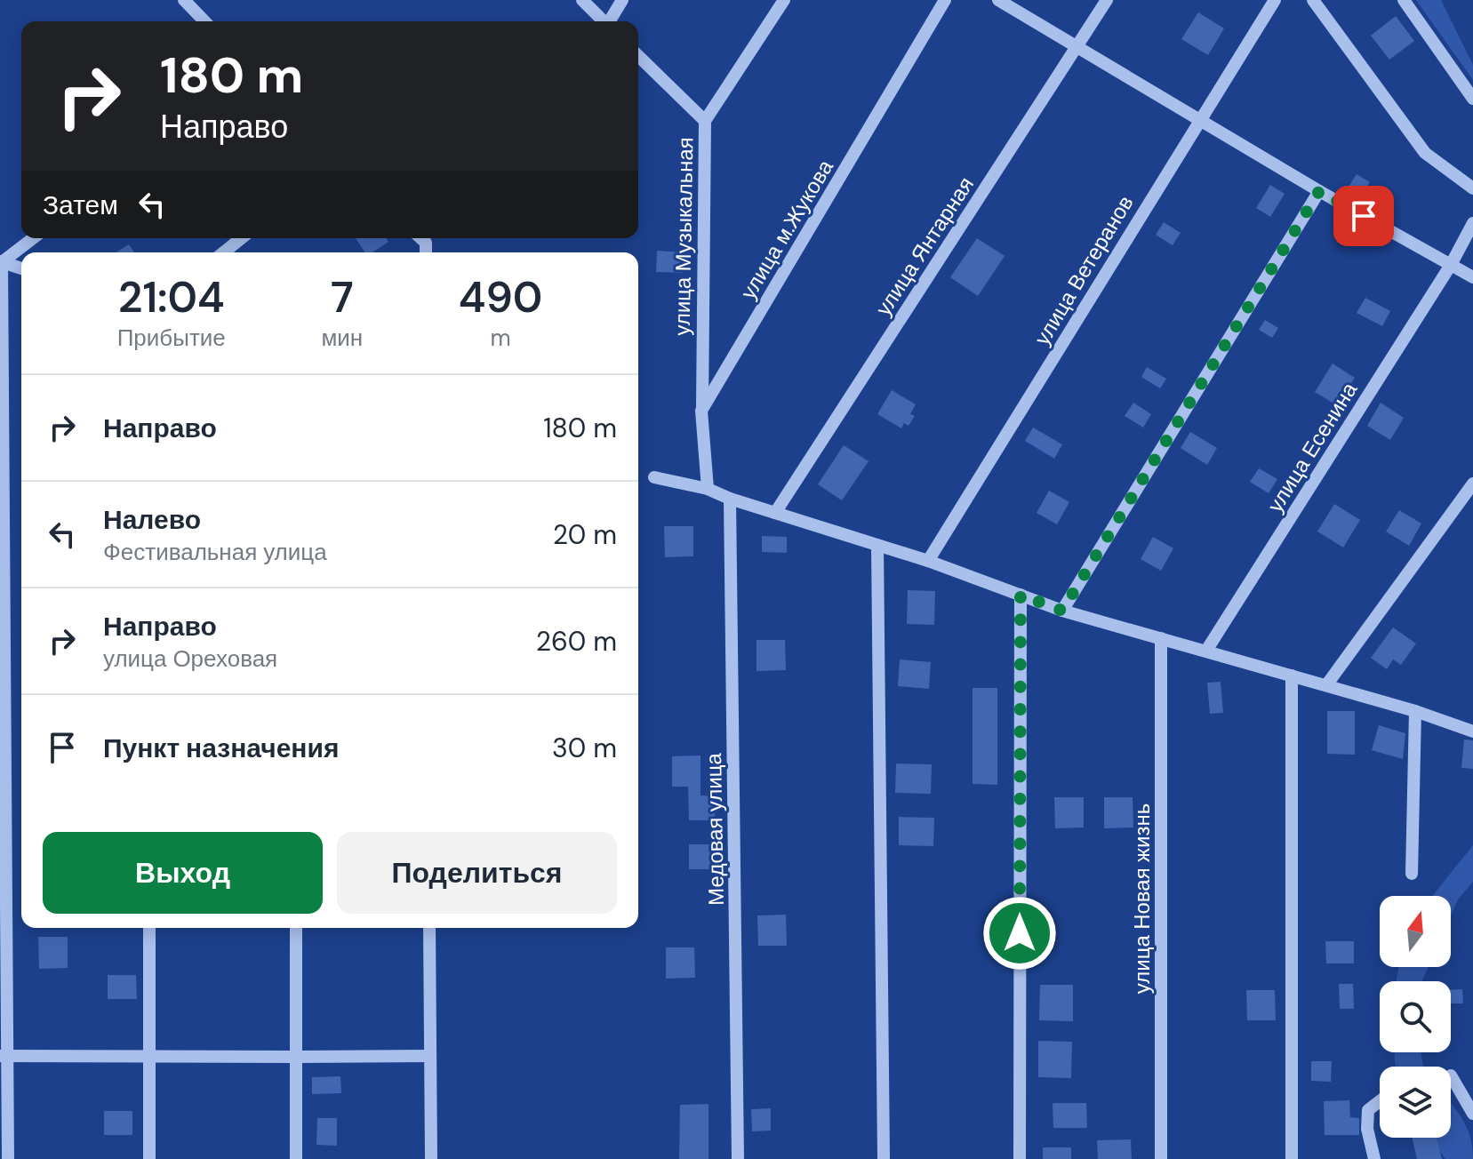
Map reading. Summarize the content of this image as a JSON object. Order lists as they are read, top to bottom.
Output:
{
  "streets": {
    "street": [
      "улица м.Жукова",
      "улица Музыкальная",
      "улица Янтарная",
      "улица Ветеранов",
      "улица Есенина",
      "Медовая улица",
      "улица Новая жизнь"
    ]
  },
  "crossings": [
    ["улица м.Жукова", "улица Музыкальная"]
  ],
  "north": "top",
  "page": {
    "turn": ["180 m", "Направо"],
    "then": "Затем",
    "eta": [
      "21:04",
      "Прибытие",
      "7",
      "мин",
      "490",
      "m"
    ],
    "list": [
      {
        "name": "Направо",
        "value": "180 m"
      },
      {
        "name": "Налево",
        "note": "Фестивальная улица",
        "value": "20 m"
      },
      {
        "name": "Направо",
        "note": "улица Ореховая",
        "value": "260 m"
      },
      {
        "name": "Пункт назначения",
        "value": "30 m"
      }
    ],
    "buttons": ["Выход", "Поделиться"]
  }
}
